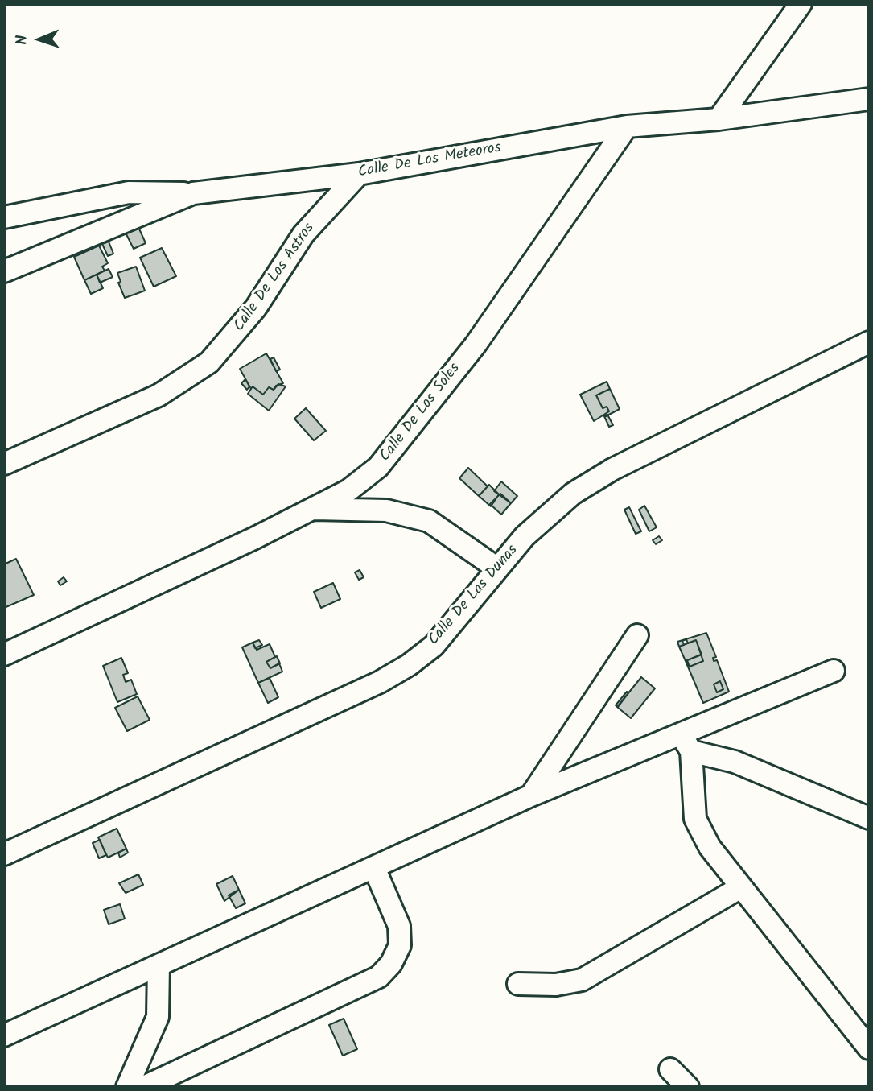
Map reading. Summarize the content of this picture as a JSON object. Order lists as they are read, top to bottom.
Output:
{
  "streets": {
    "street": [
      "Calle De Los Meteoros",
      "Calle De Los Astros",
      "Calle De Los Soles",
      "Calle De Las Dunas"
    ]
  },
  "crossings": [
    ["Calle De Los Meteoros", "Calle De Los Astros"],
    ["Calle De Los Meteoros", "Calle De Los Soles"]
  ],
  "north": "left"
}
